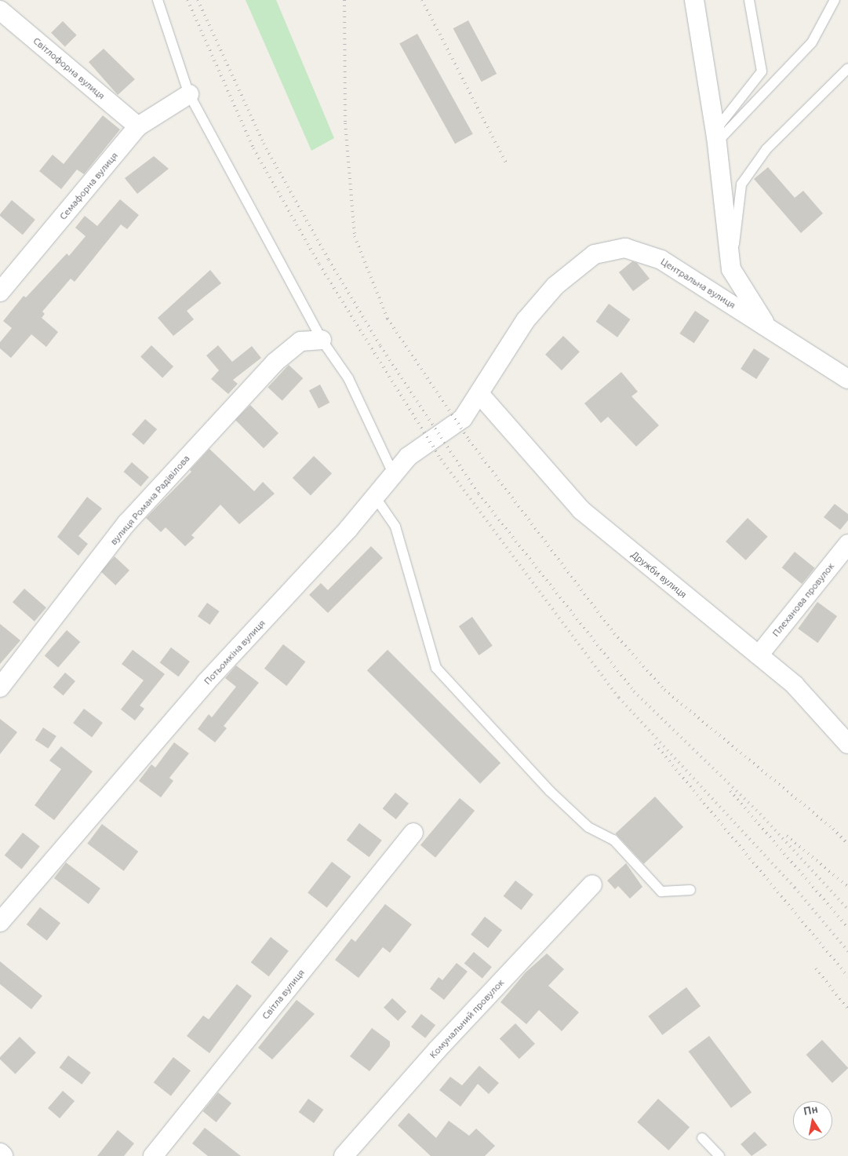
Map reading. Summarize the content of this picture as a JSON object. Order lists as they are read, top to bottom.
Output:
{
  "streets": {
    "street": [
      "Світлофорна вулиця",
      "Семафорна вулиця",
      "Центральна вулиця",
      "вулиця Романа Радівілова",
      "Дружби вулиця",
      "Плеханова провулок",
      "Потьомкіна вулиця",
      "Світла вулиця",
      "Комунальний провулок"
    ]
  },
  "crossings": [
    ["Світлофорна вулиця", "Семафорна вулиця"],
    ["Центральна вулиця", "Дружби вулиця"],
    ["Центральна вулиця", "Потьомкіна вулиця"],
    ["Дружби вулиця", "Плеханова провулок"],
    ["Дружби вулиця", "Потьомкіна вулиця"]
  ],
  "north": "top"
}
